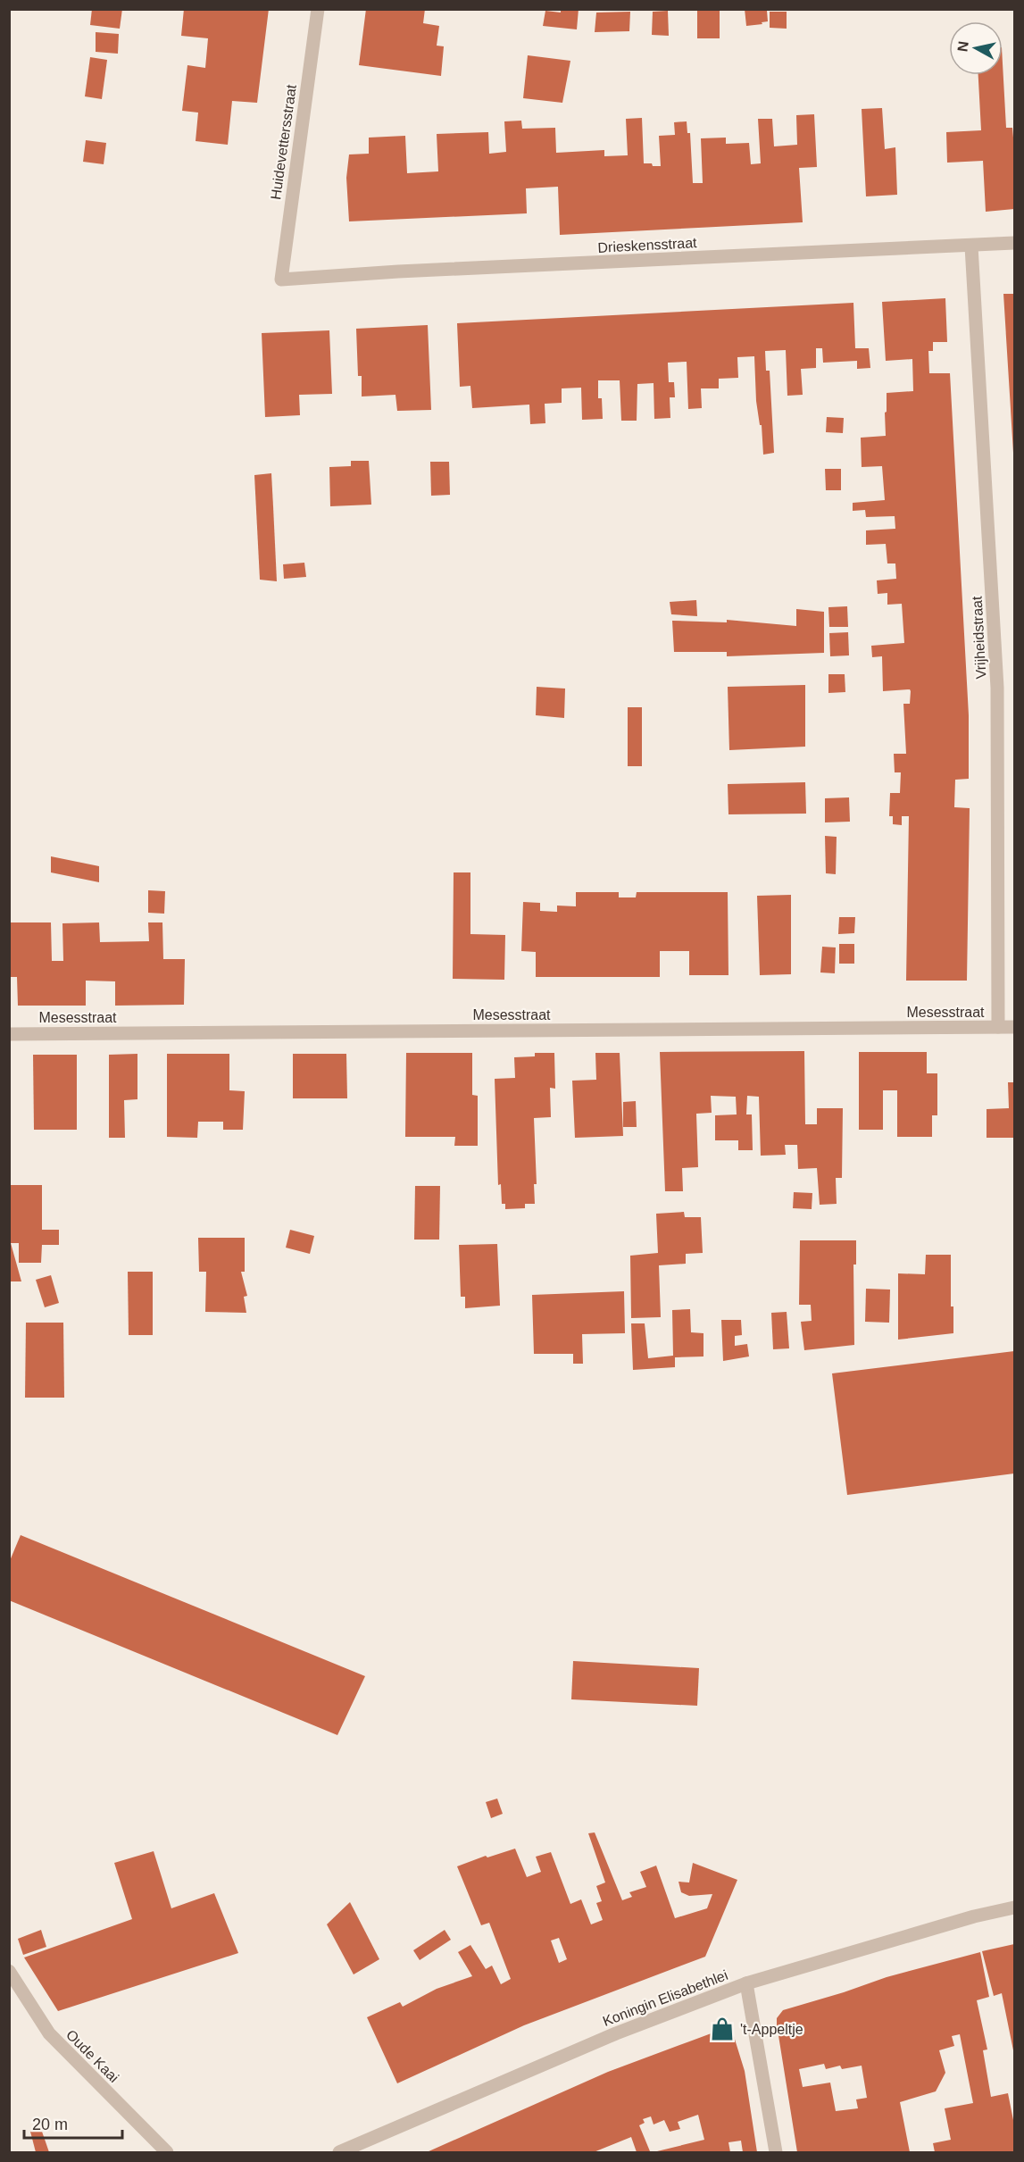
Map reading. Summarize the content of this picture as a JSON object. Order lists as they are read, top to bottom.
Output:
{
  "streets": {
    "street": [
      "Huidevettersstraat",
      "Drieskensstraat",
      "Vrijheidstraat",
      "Mesesstraat",
      "Koningin Elisabethlei",
      "Oude Kaai"
    ]
  },
  "crossings": [
    ["Huidevettersstraat", "Drieskensstraat"],
    ["Drieskensstraat", "Vrijheidstraat"],
    ["Vrijheidstraat", "Mesesstraat"]
  ],
  "places": {
    "shop": ["'t-Appeltje"]
  },
  "scale_bar": "20 m",
  "north": "left"
}
